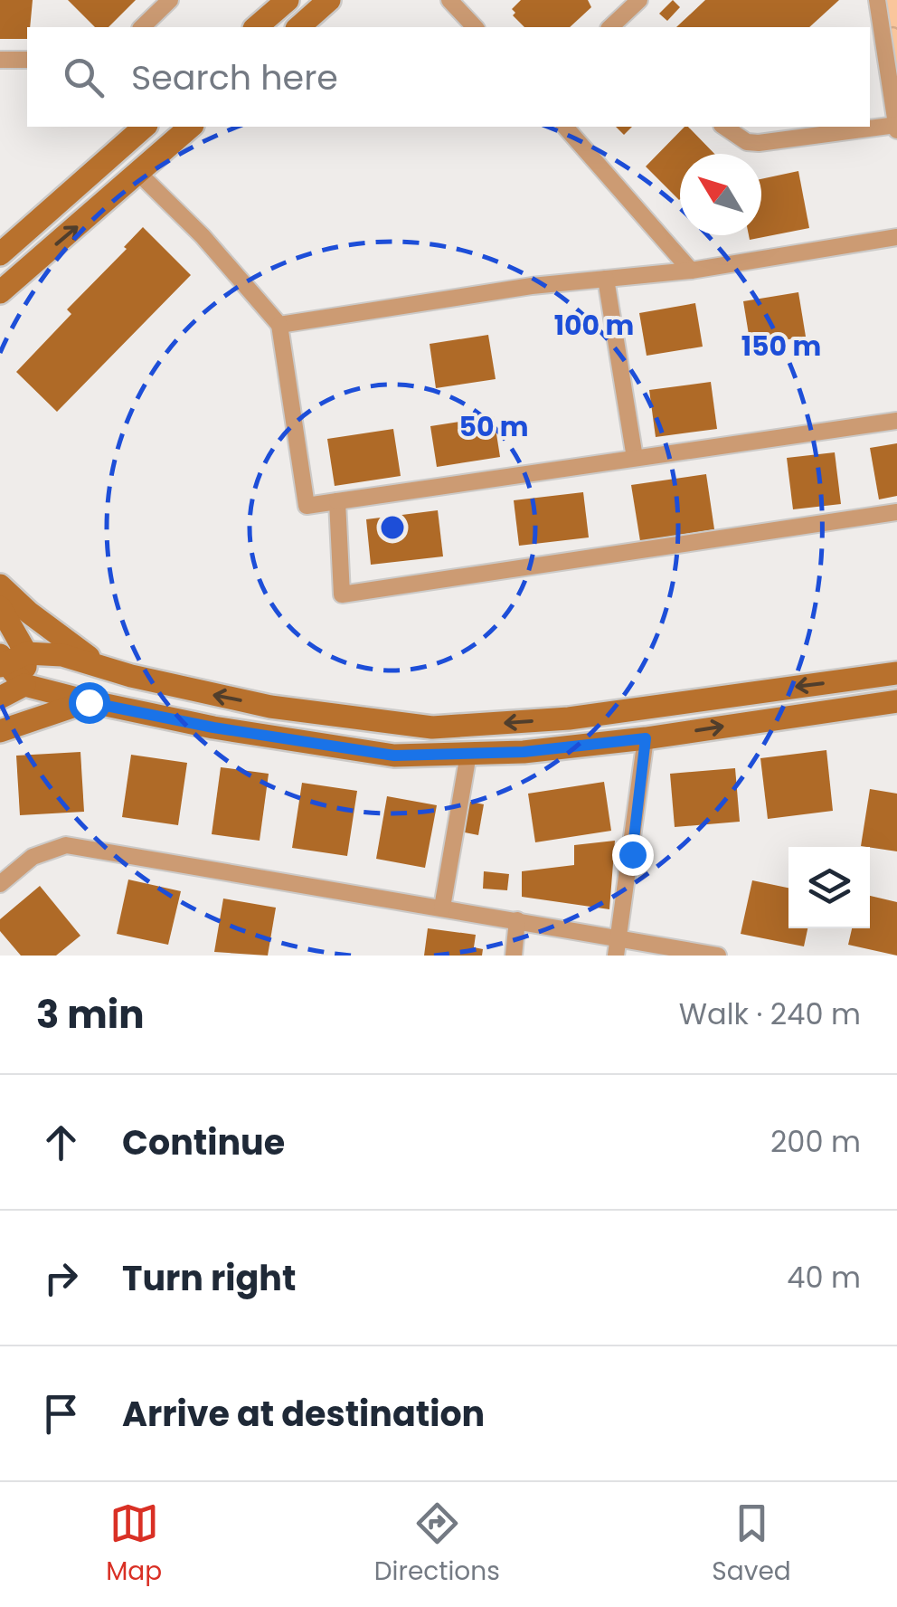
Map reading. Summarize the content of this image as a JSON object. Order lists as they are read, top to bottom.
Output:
{
  "north": "top left",
  "page": {
    "search": "Search here",
    "heading": ["3 min", "Walk · 240 m"],
    "list": [
      ["Continue", "200 m"],
      ["Turn right", "40 m"],
      "Arrive at destination"
    ],
    "nav": ["Map", "Directions", "Saved"]
  },
  "rings": ["100 m", "150 m", "50 m"]
}
